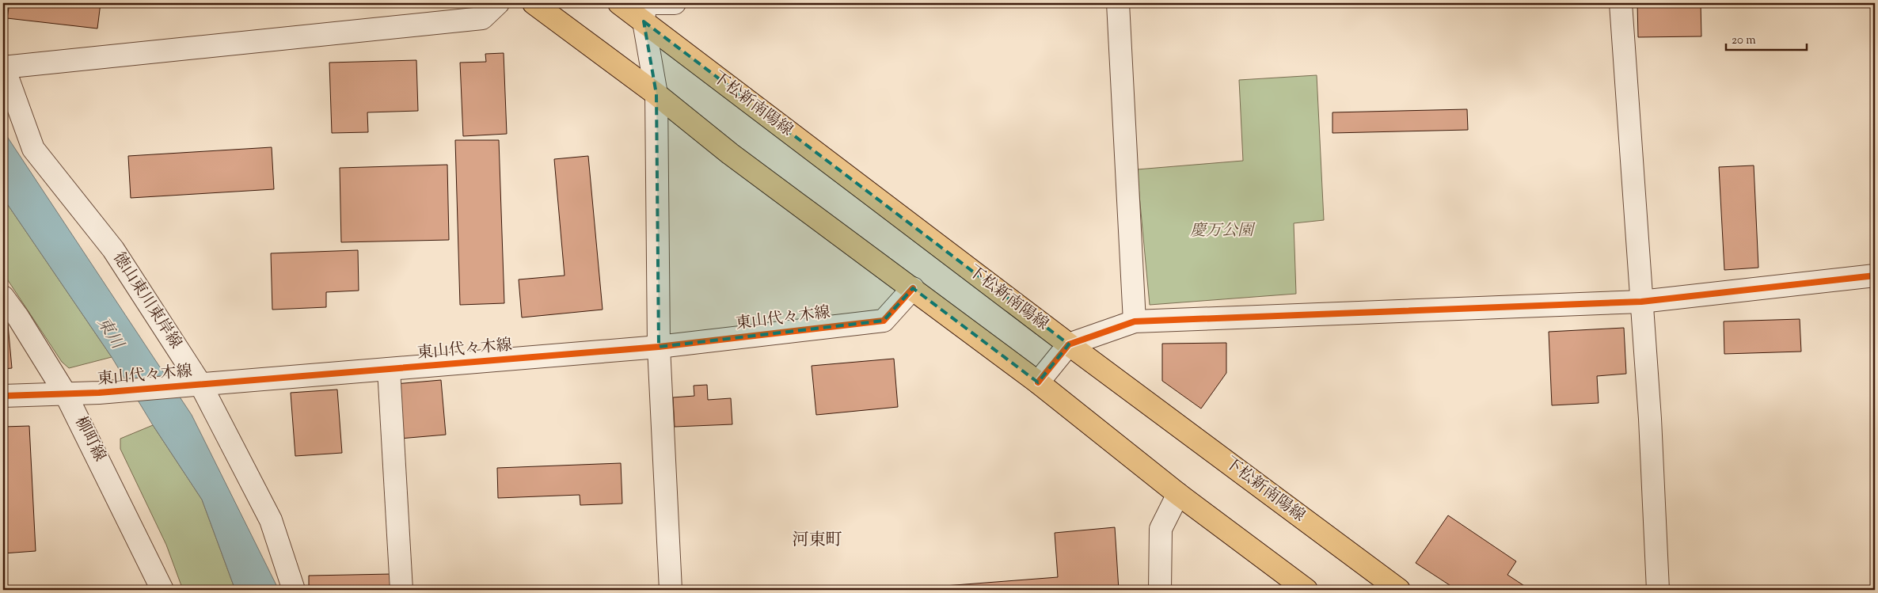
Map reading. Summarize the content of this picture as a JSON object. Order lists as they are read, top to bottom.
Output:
{
  "streets": {
    "main road": ["下松新南陽線"],
    "street": ["徳山東川東岸線", "東山代々木線", "柳町線"]
  },
  "crossings": [
    ["徳山東川東岸線", "東山代々木線"],
    ["東山代々木線", "柳町線"]
  ],
  "districts": ["河東町"],
  "water": ["東川"],
  "parks": ["慶万公園"],
  "scale_bar": "20 m"
}
